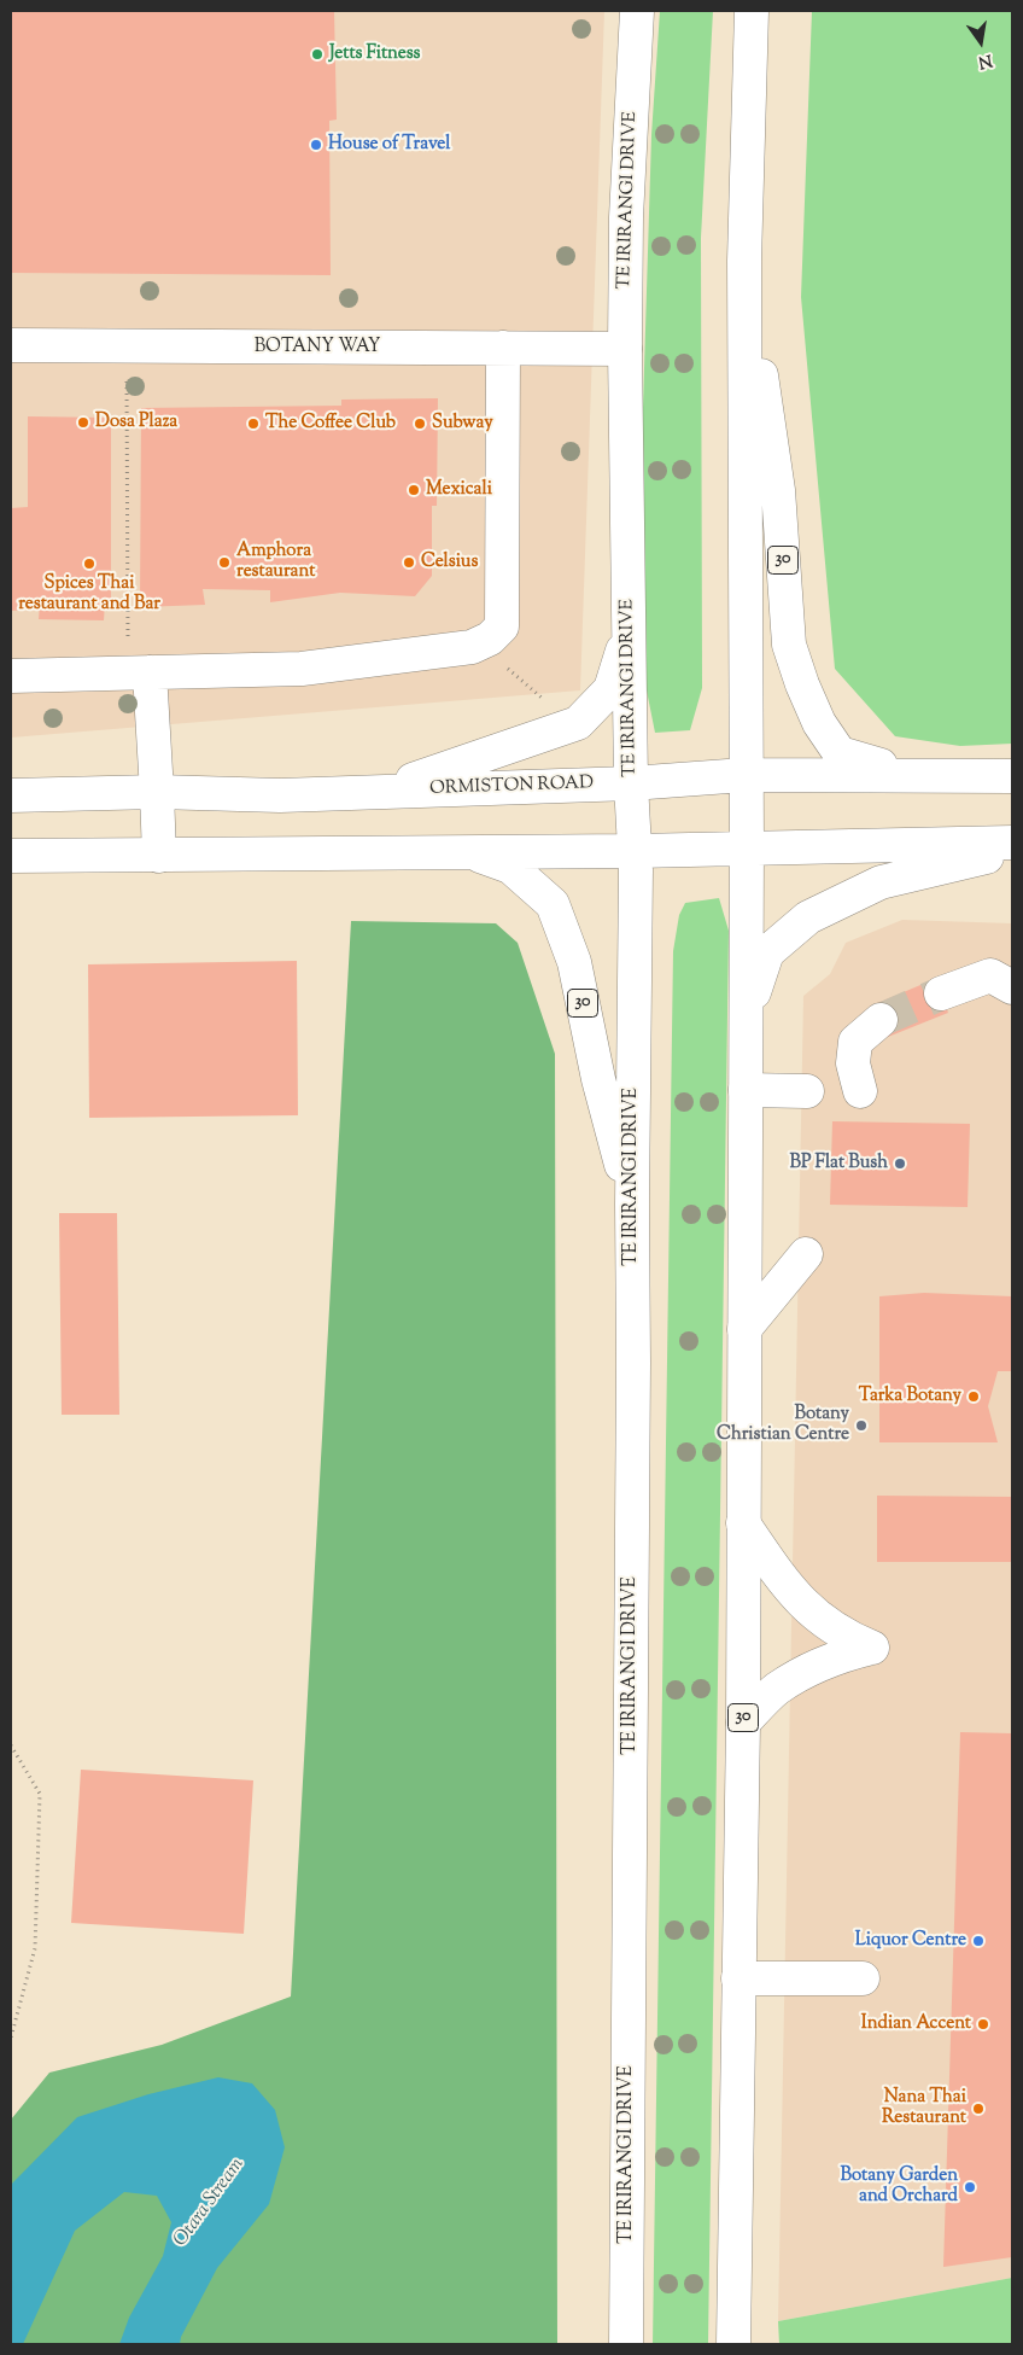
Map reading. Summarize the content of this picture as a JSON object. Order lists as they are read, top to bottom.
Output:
{
  "streets": {
    "main road": [
      "TE IRIRANGI DRIVE",
      "BOTANY WAY",
      "30",
      "ORMISTON ROAD"
    ]
  },
  "crossings": [
    ["TE IRIRANGI DRIVE", "BOTANY WAY"],
    ["TE IRIRANGI DRIVE", "30"],
    ["TE IRIRANGI DRIVE", "ORMISTON ROAD"],
    ["30", "ORMISTON ROAD"]
  ],
  "water": ["Otara Stream"],
  "places": [
    "Jetts Fitness",
    "House of Travel",
    "Dosa Plaza",
    "The Coffee Club",
    "Subway",
    "Mexicali",
    "Amphora restaurant",
    "Celsius",
    "Spices Thai restaurant and Bar",
    "BP Flat Bush",
    "Tarka Botany",
    "Botany Christian Centre",
    "Liquor Centre",
    "Indian Accent",
    "Nana Thai Restaurant",
    "Botany Garden and Orchard"
  ],
  "north": "bottom"
}
